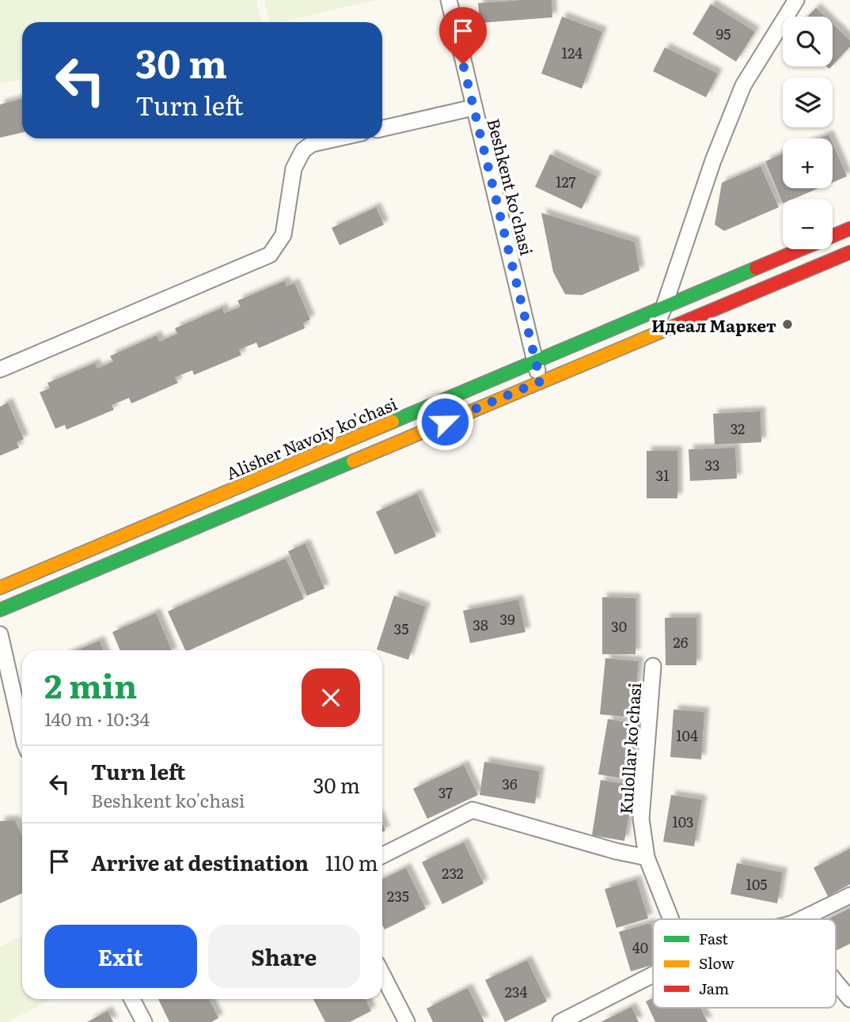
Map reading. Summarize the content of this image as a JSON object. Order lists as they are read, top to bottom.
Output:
{
  "streets": {
    "main road": ["Alisher Navoiy ko'chasi"],
    "street": ["Beshkent ko'chasi", "Kulollar ko'chasi"]
  },
  "crossings": [
    ["Beshkent ko'chasi", "Alisher Navoiy ko'chasi"]
  ],
  "places": ["Идеал Маркет"],
  "house_numbers": [
    "95",
    "124",
    "127",
    "32",
    "33",
    "31",
    "39",
    "38",
    "30",
    "35",
    "26",
    "104",
    "36",
    "37",
    "103",
    "232",
    "105",
    "235",
    "40",
    "234"
  ],
  "legend": ["Fast", "Slow", "Jam"],
  "page": {
    "map_buttons": ["+", "−"],
    "turn": ["30 m", "Turn left"],
    "heading": ["2 min", "140 m · 10:34"],
    "list": [
      {
        "name": "Turn left",
        "note": "Beshkent ko'chasi",
        "value": "30 m"
      },
      {
        "name": "Arrive at destination",
        "value": "110 m"
      }
    ],
    "buttons": ["Exit", "Share"]
  }
}
